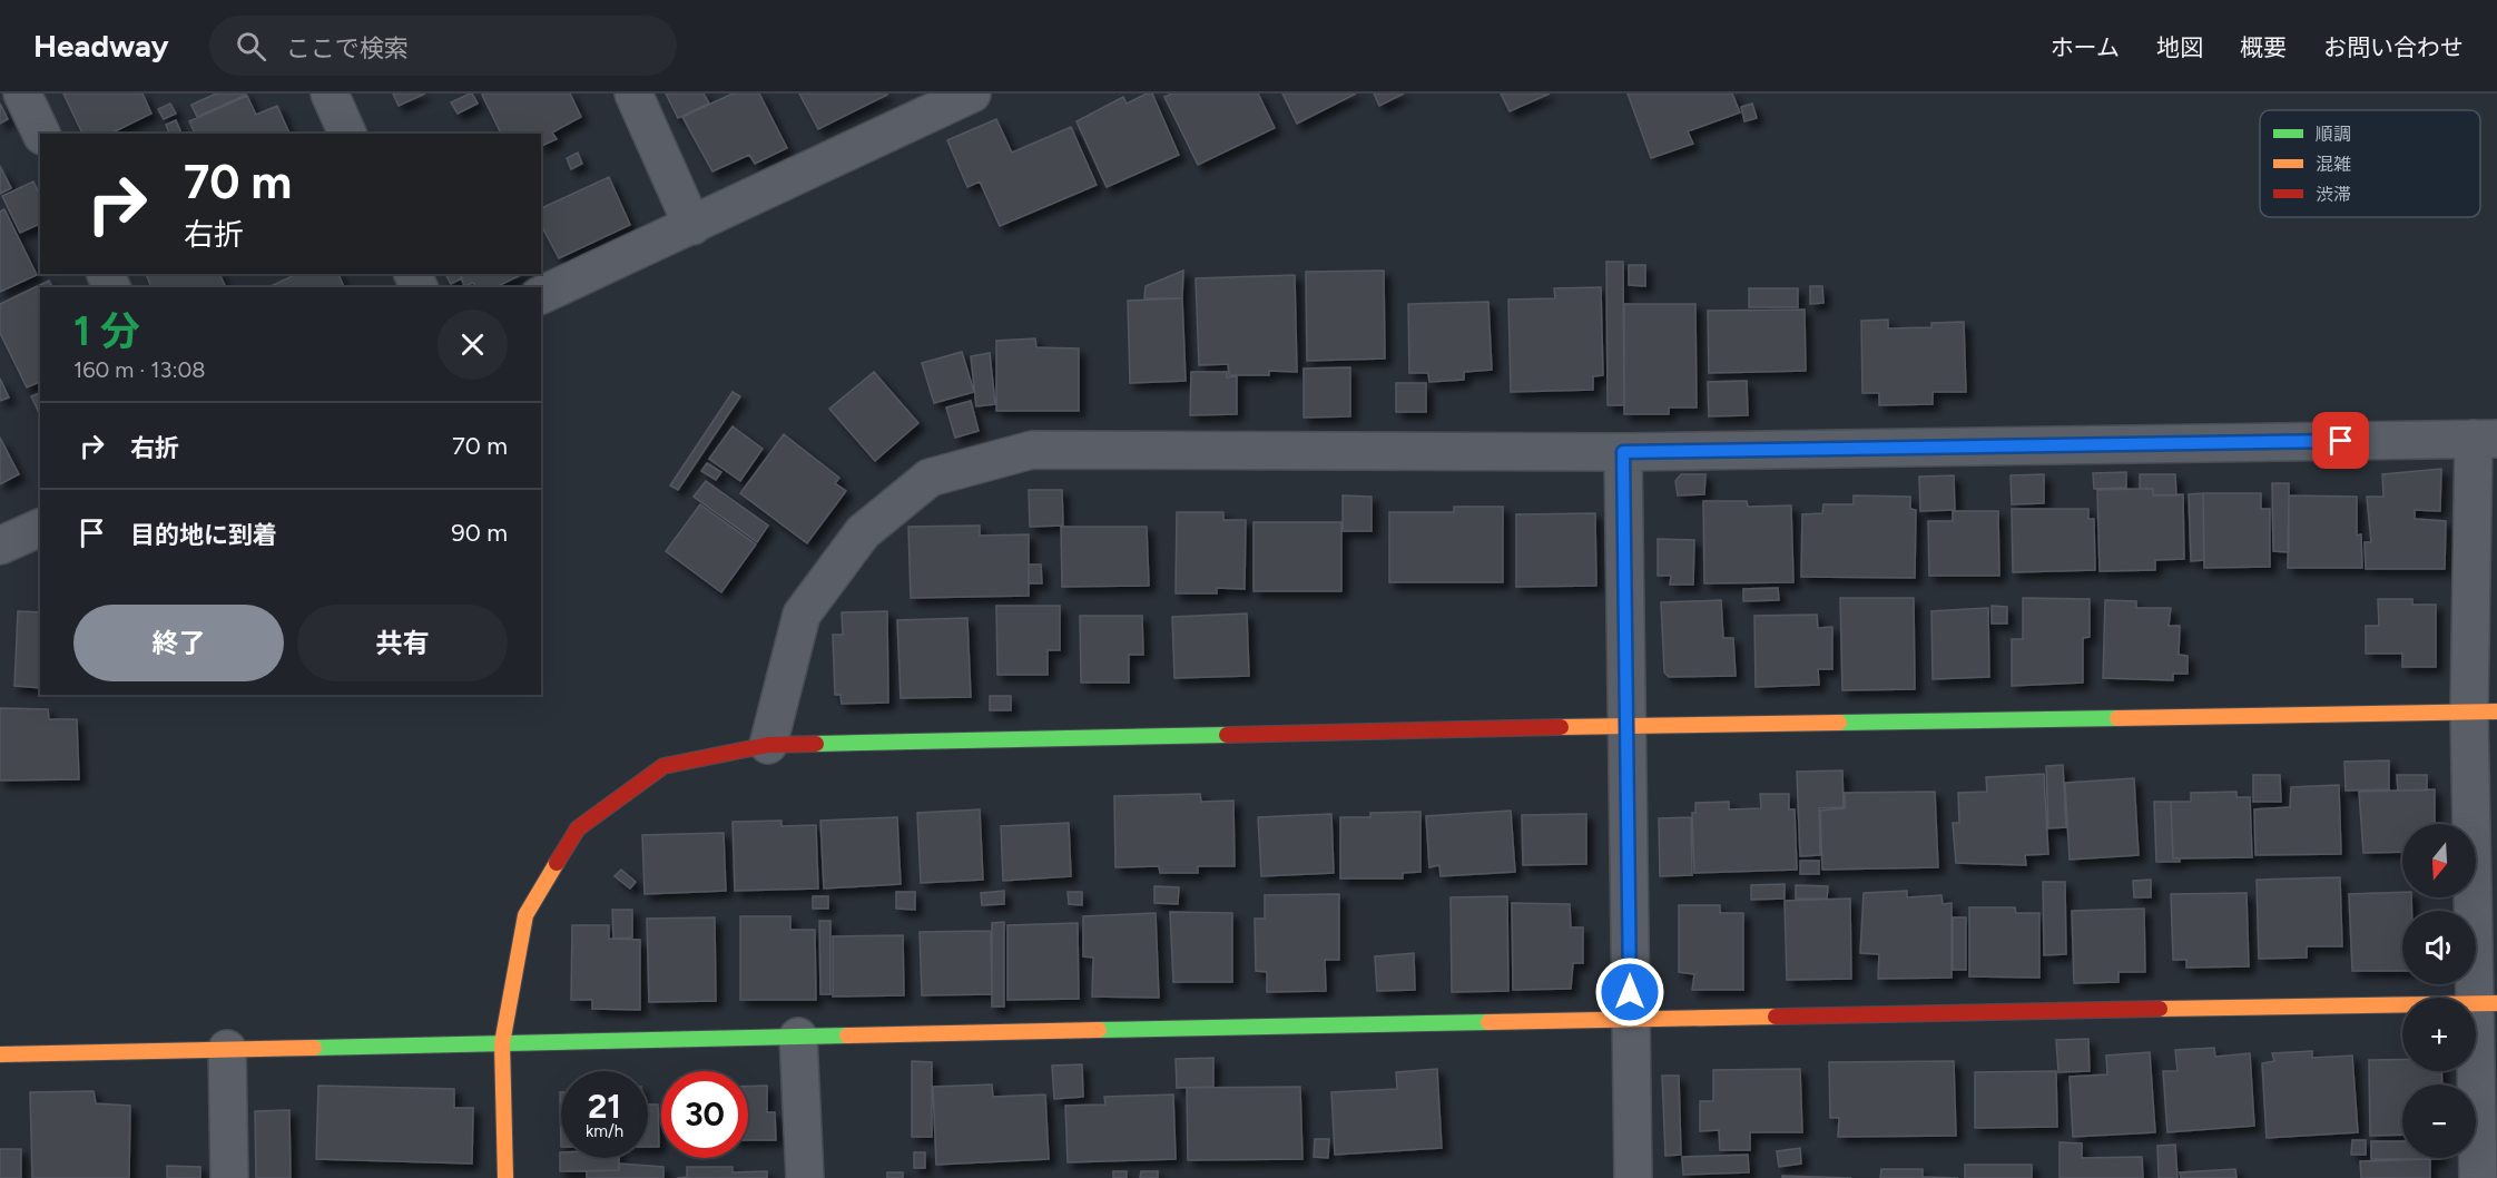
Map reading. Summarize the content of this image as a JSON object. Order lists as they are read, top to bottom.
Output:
{
  "legend": ["順調", "混雑", "渋滞"],
  "north": "bottom",
  "page": {
    "header": "Headway",
    "search": "ここで検索",
    "nav": [
      "ホーム",
      "地図",
      "概要",
      "お問い合わせ"
    ],
    "turn": ["70 m", "右折"],
    "heading": ["1 分", "160 m · 13:08"],
    "list": [
      {
        "name": "右折",
        "value": "70 m"
      },
      {
        "name": "目的地に到着",
        "value": "90 m"
      }
    ],
    "buttons": ["終了", "共有"],
    "map_buttons": ["+", "−"],
    "speed": "21 km/h",
    "limit": "30"
  }
}
